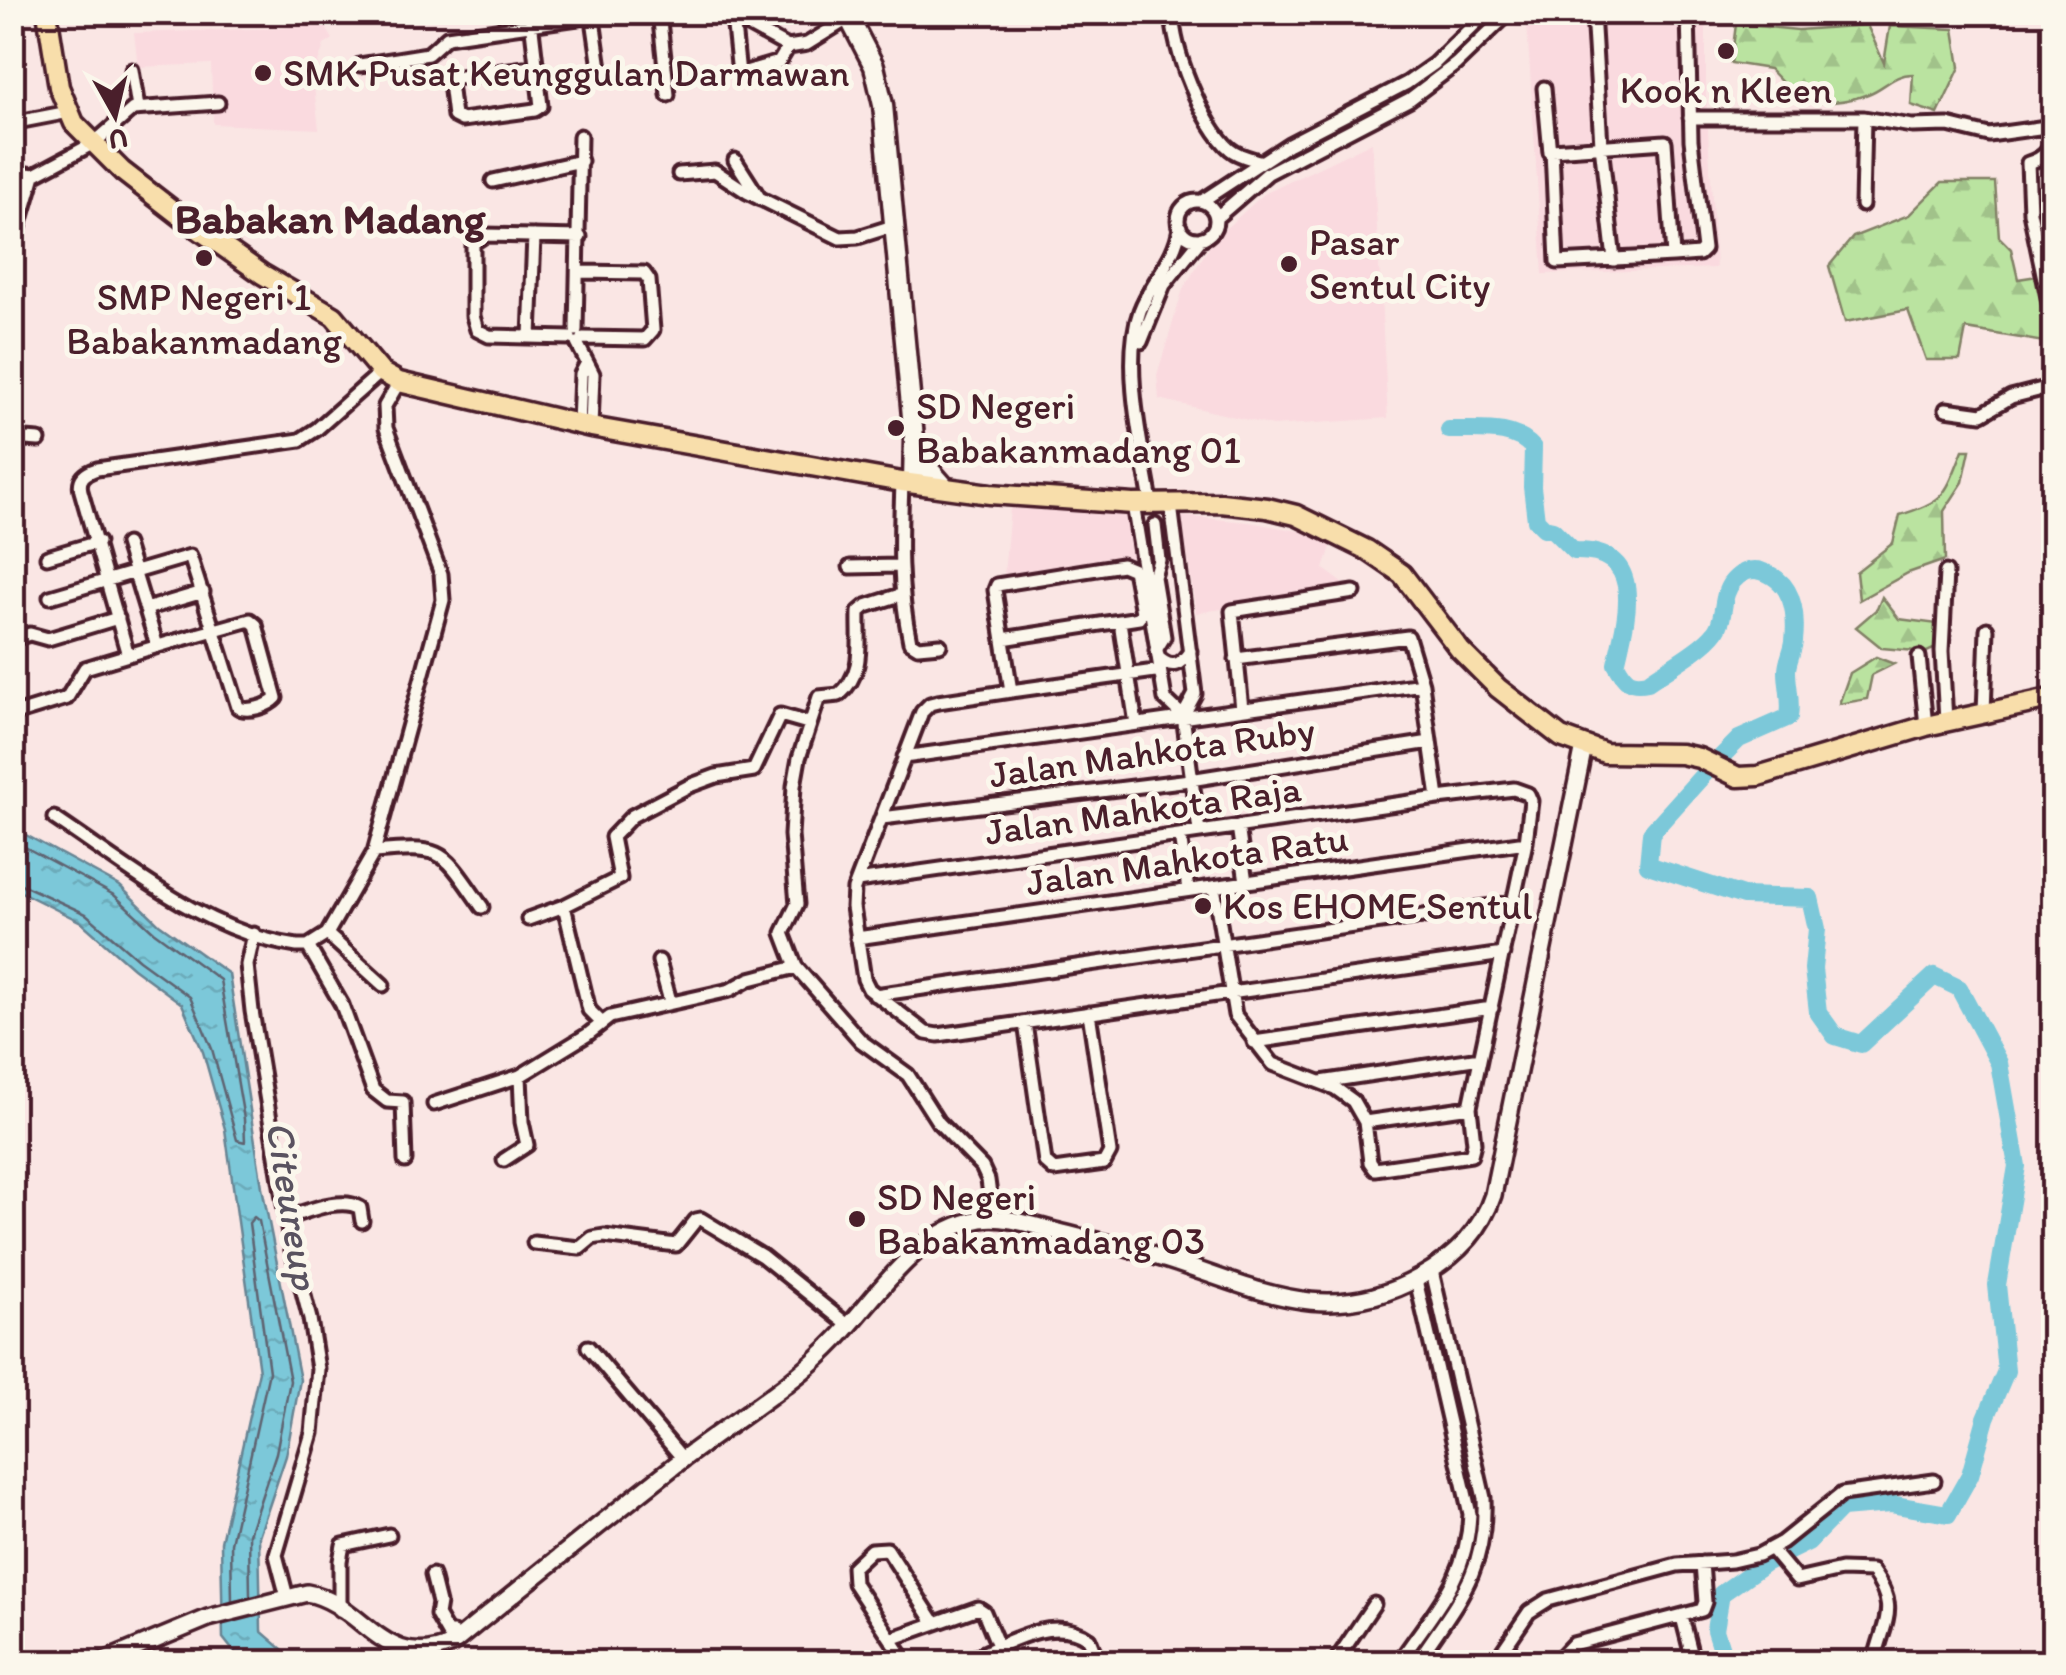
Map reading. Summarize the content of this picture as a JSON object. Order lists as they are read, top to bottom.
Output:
{
  "streets": {
    "street": ["Jalan Mahkota Ruby", "Jalan Mahkota Raja", "Jalan Mahkota Ratu"]
  },
  "crossings": [
    ["Jalan Mahkota Raja", "Jalan Mahkota Ratu"]
  ],
  "districts": ["Babakan Madang"],
  "water": ["Citeureup"],
  "places": [
    "Kook n Kleen",
    "SMK Pusat Keunggulan Darmawan",
    "SMP Negeri 1 Babakanmadang",
    "Pasar Sentul City",
    "SD Negeri Babakanmadang 01",
    "Kos EHOME Sentul",
    "SD Negeri Babakanmadang 03"
  ],
  "north": "bottom"
}
